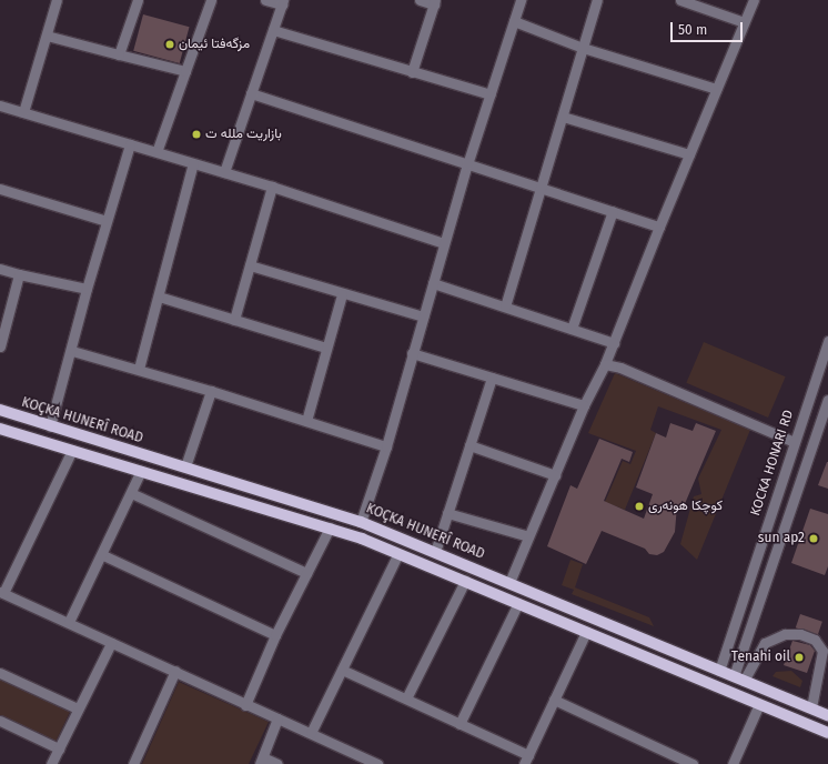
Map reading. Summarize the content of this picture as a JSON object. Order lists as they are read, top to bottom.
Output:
{
  "streets": {
    "main road": ["KOÇKA HUNERÎ ROAD"],
    "street": ["KOCKA HONARI RD"]
  },
  "crossings": [
    ["KOÇKA HUNERÎ ROAD", "KOCKA HONARI RD"]
  ],
  "places": [
    "مزگەفتا ئيمان",
    "بازاريت ملله ت",
    "كوچكا هونەری",
    "sun ap2",
    "Tenahi oil"
  ],
  "scale_bar": "50 m"
}
